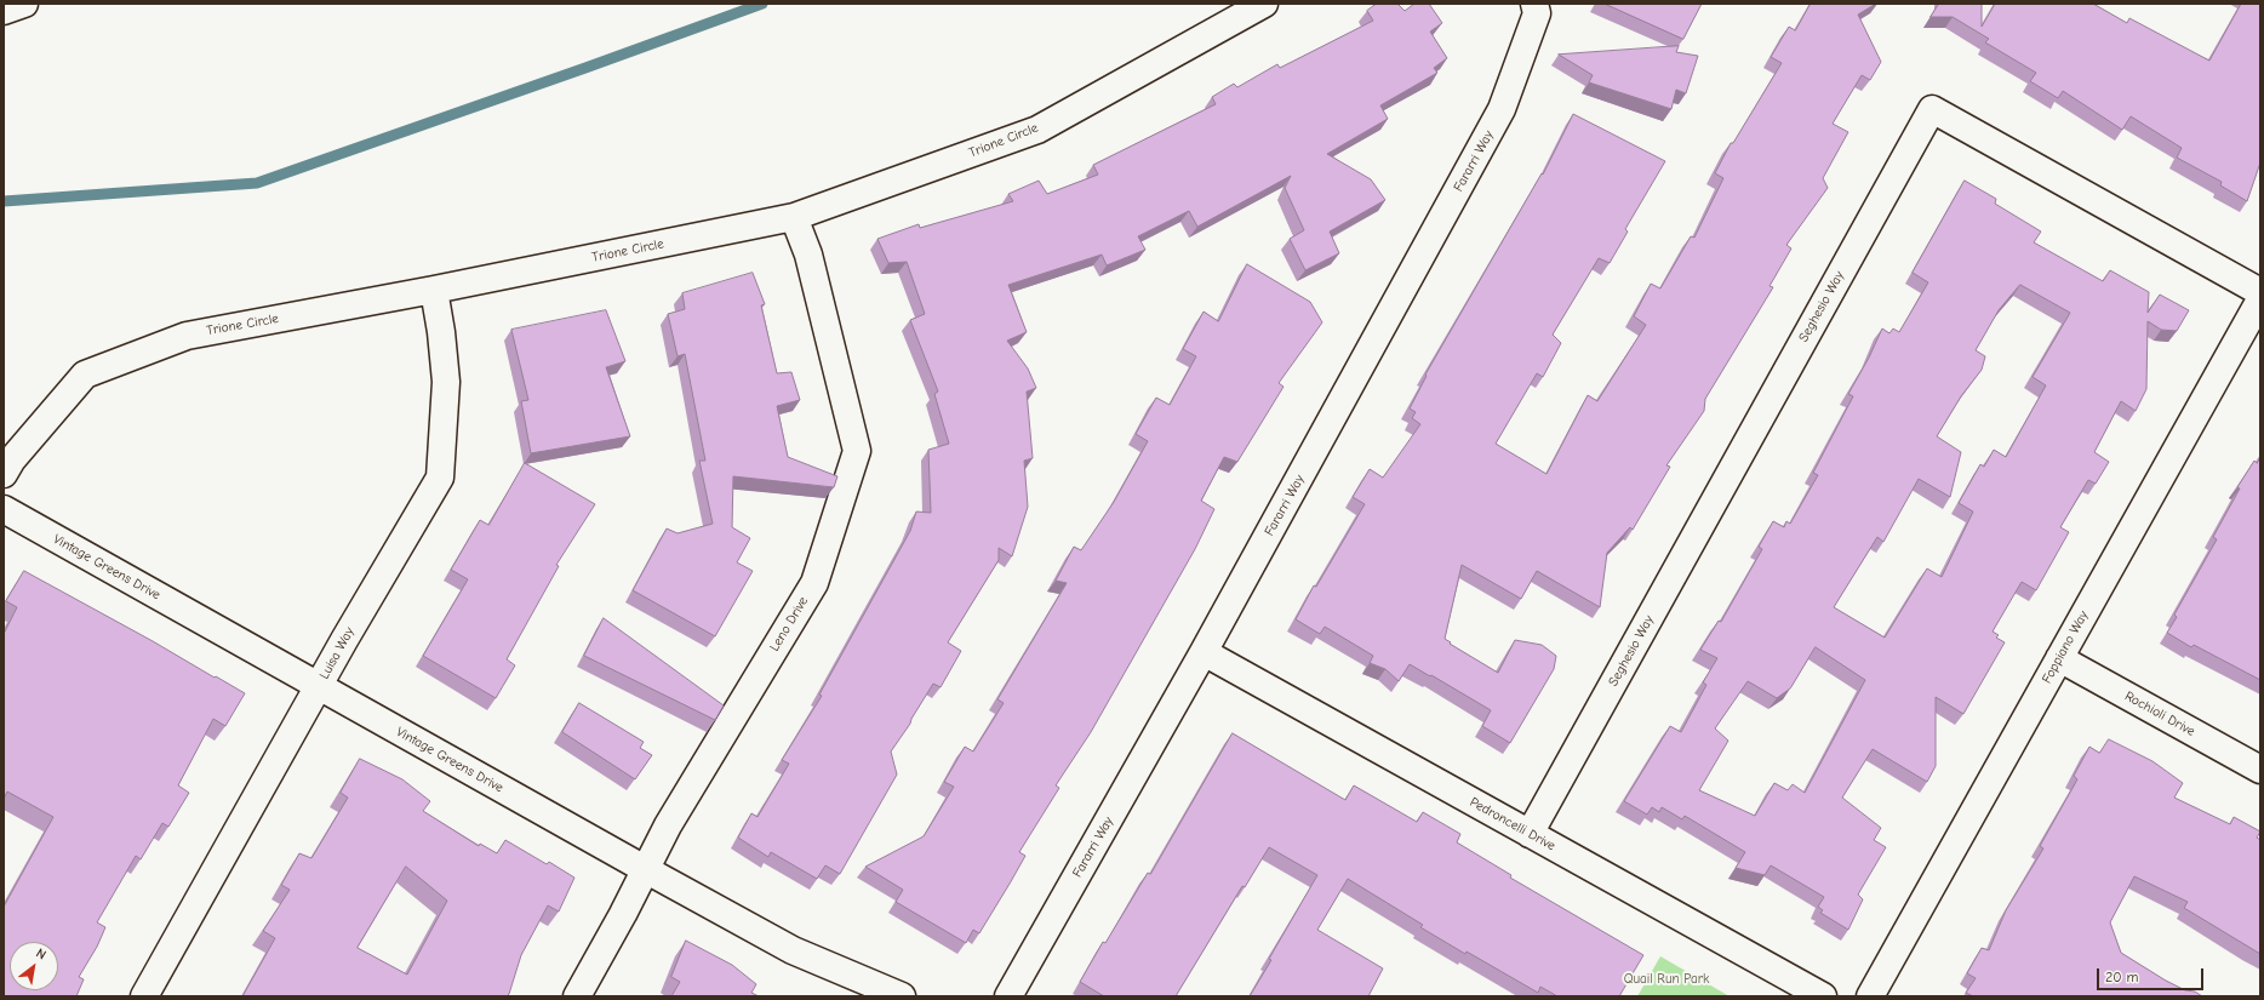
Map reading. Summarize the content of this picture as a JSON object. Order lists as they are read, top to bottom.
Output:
{
  "streets": {
    "street": [
      "Trione Circle",
      "Fararri Way",
      "Seghesio Way",
      "Vintage Greens Drive",
      "Leno Drive",
      "Foppiano Way",
      "Luisa Way",
      "Rochioli Drive",
      "Pedroncelli Drive"
    ]
  },
  "crossings": [
    ["Trione Circle", "Leno Drive"],
    ["Trione Circle", "Luisa Way"],
    ["Fararri Way", "Pedroncelli Drive"],
    ["Seghesio Way", "Pedroncelli Drive"],
    ["Vintage Greens Drive", "Leno Drive"],
    ["Vintage Greens Drive", "Luisa Way"],
    ["Foppiano Way", "Rochioli Drive"]
  ],
  "parks": ["Quail Run Park"],
  "scale_bar": "20 m",
  "north": "top right"
}
